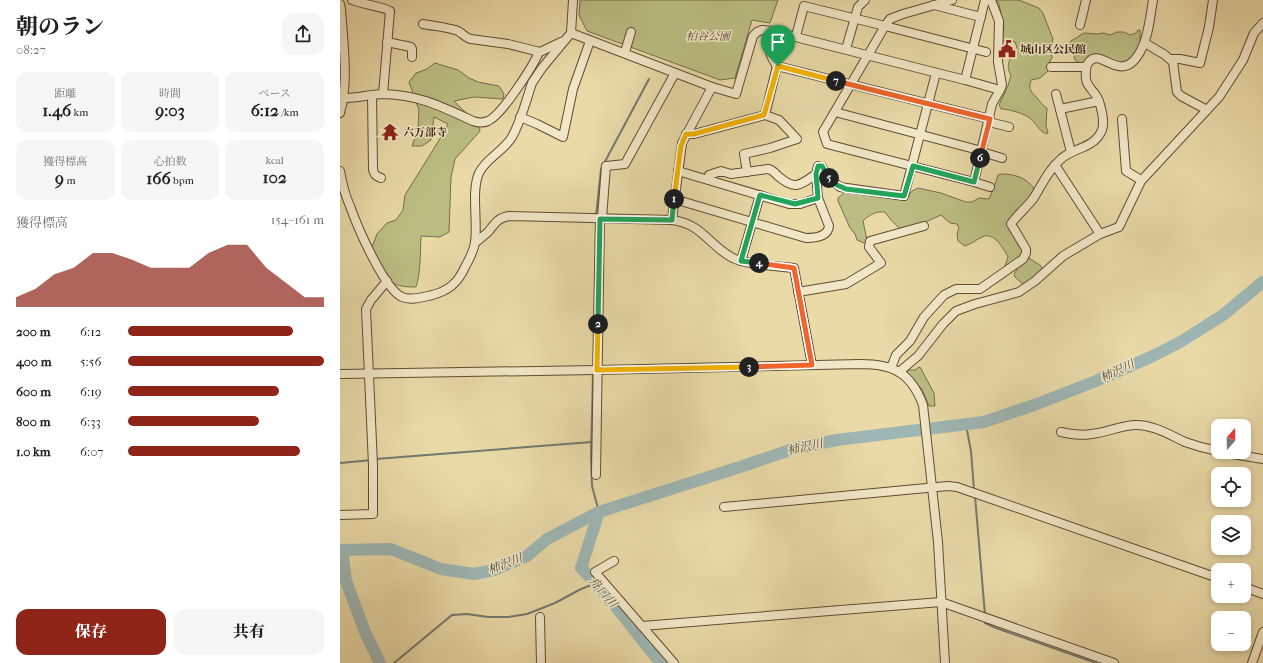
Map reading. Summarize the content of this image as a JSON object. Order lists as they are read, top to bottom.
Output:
{
  "water": ["柿沢川", "舟口川"],
  "parks": ["柏谷公園"],
  "places": {
    "public building": ["城山区公民館"],
    "temple": ["六万部寺"]
  },
  "north": "top",
  "page": {
    "heading": ["朝のラン", "08:27"],
    "stats": [
      ["距離", "1.46 km"],
      ["時間", "9:03"],
      ["ペース", "6:12 /km"],
      ["獲得標高", "9 m"],
      ["心拍数", "166 bpm"],
      ["kcal", "102"]
    ],
    "pins": [
      "7",
      "6",
      "5",
      "1",
      "4",
      "2",
      "3"
    ],
    "chart": ["獲得標高", "154–161 m"],
    "list": [
      {
        "name": "200 m",
        "note": "6:12"
      },
      {
        "name": "400 m",
        "note": "5:56"
      },
      {
        "name": "600 m",
        "note": "6:19"
      },
      {
        "name": "800 m",
        "note": "6:33"
      },
      {
        "name": "1.0 km",
        "note": "6:07"
      }
    ],
    "map_buttons": ["+", "−"],
    "buttons": ["保存", "共有"]
  }
}
